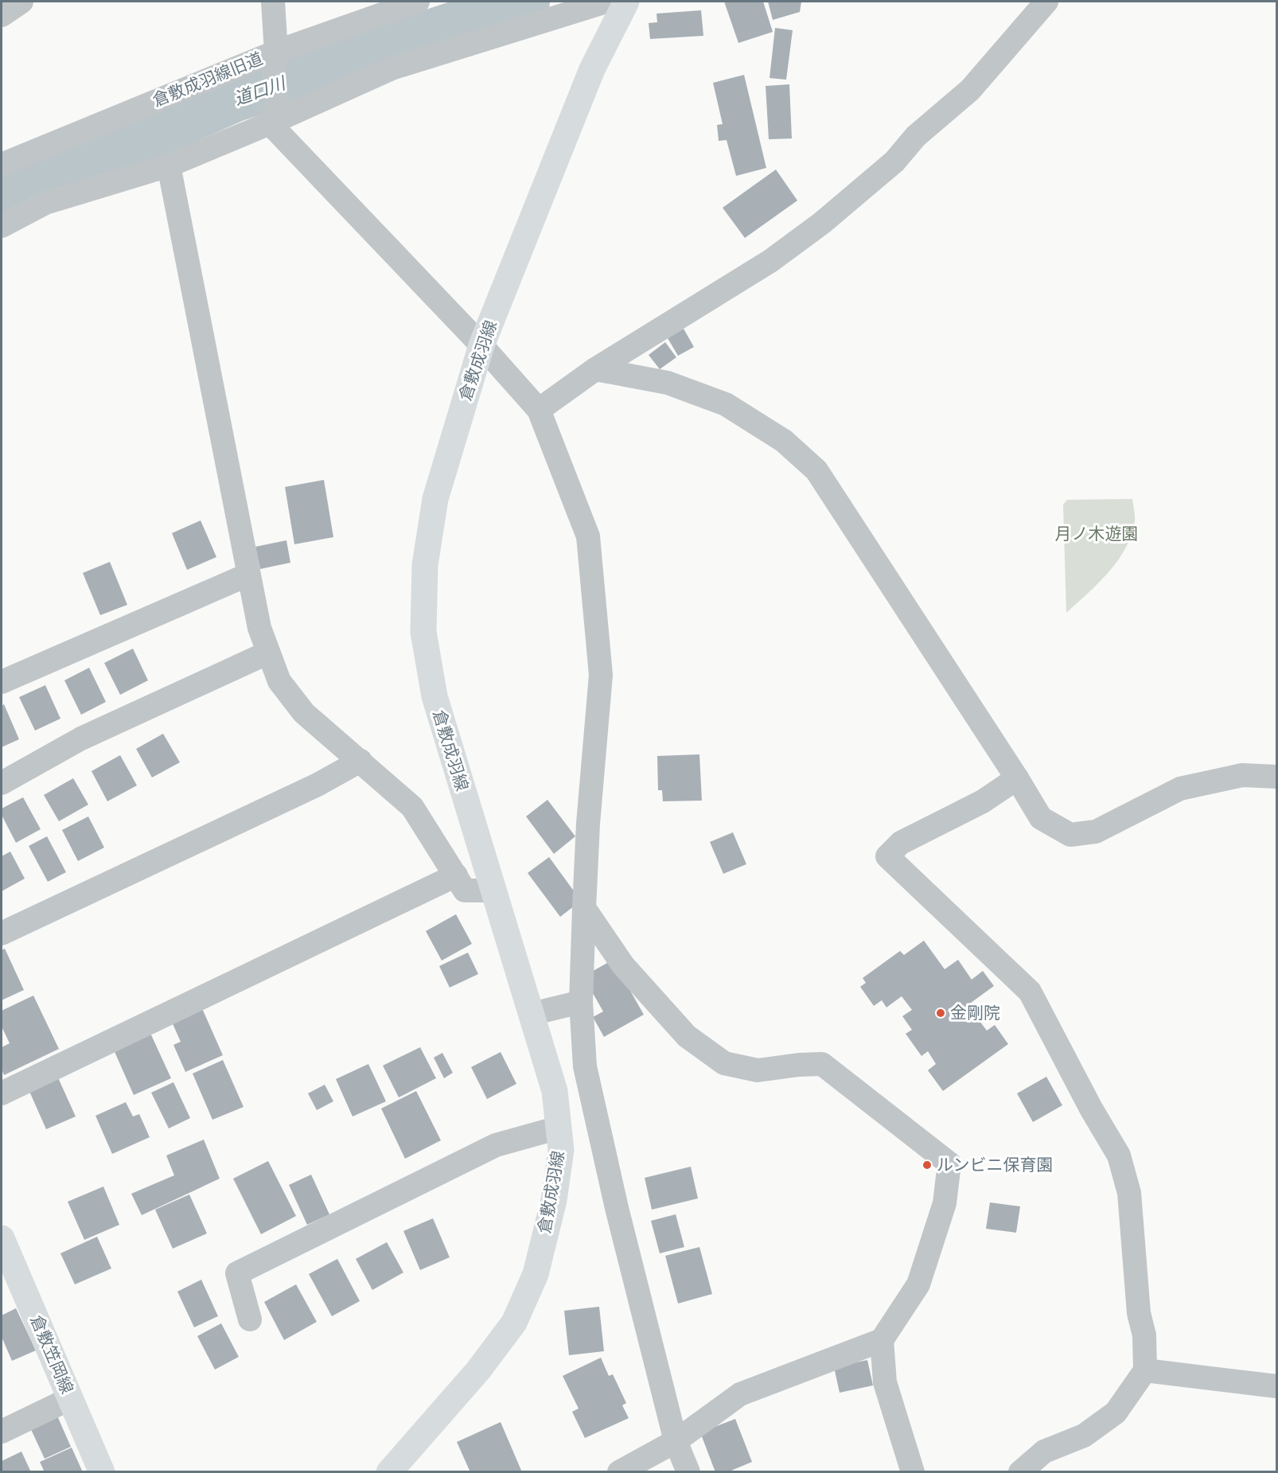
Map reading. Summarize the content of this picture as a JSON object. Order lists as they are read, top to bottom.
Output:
{
  "streets": {
    "main road": ["倉敷成羽線", "倉敷笠岡線"],
    "street": ["倉敷成羽線旧道"]
  },
  "water": ["道口川"],
  "parks": ["月ノ木遊園"],
  "places": ["金剛院", "ルンビニ保育園"]
}
